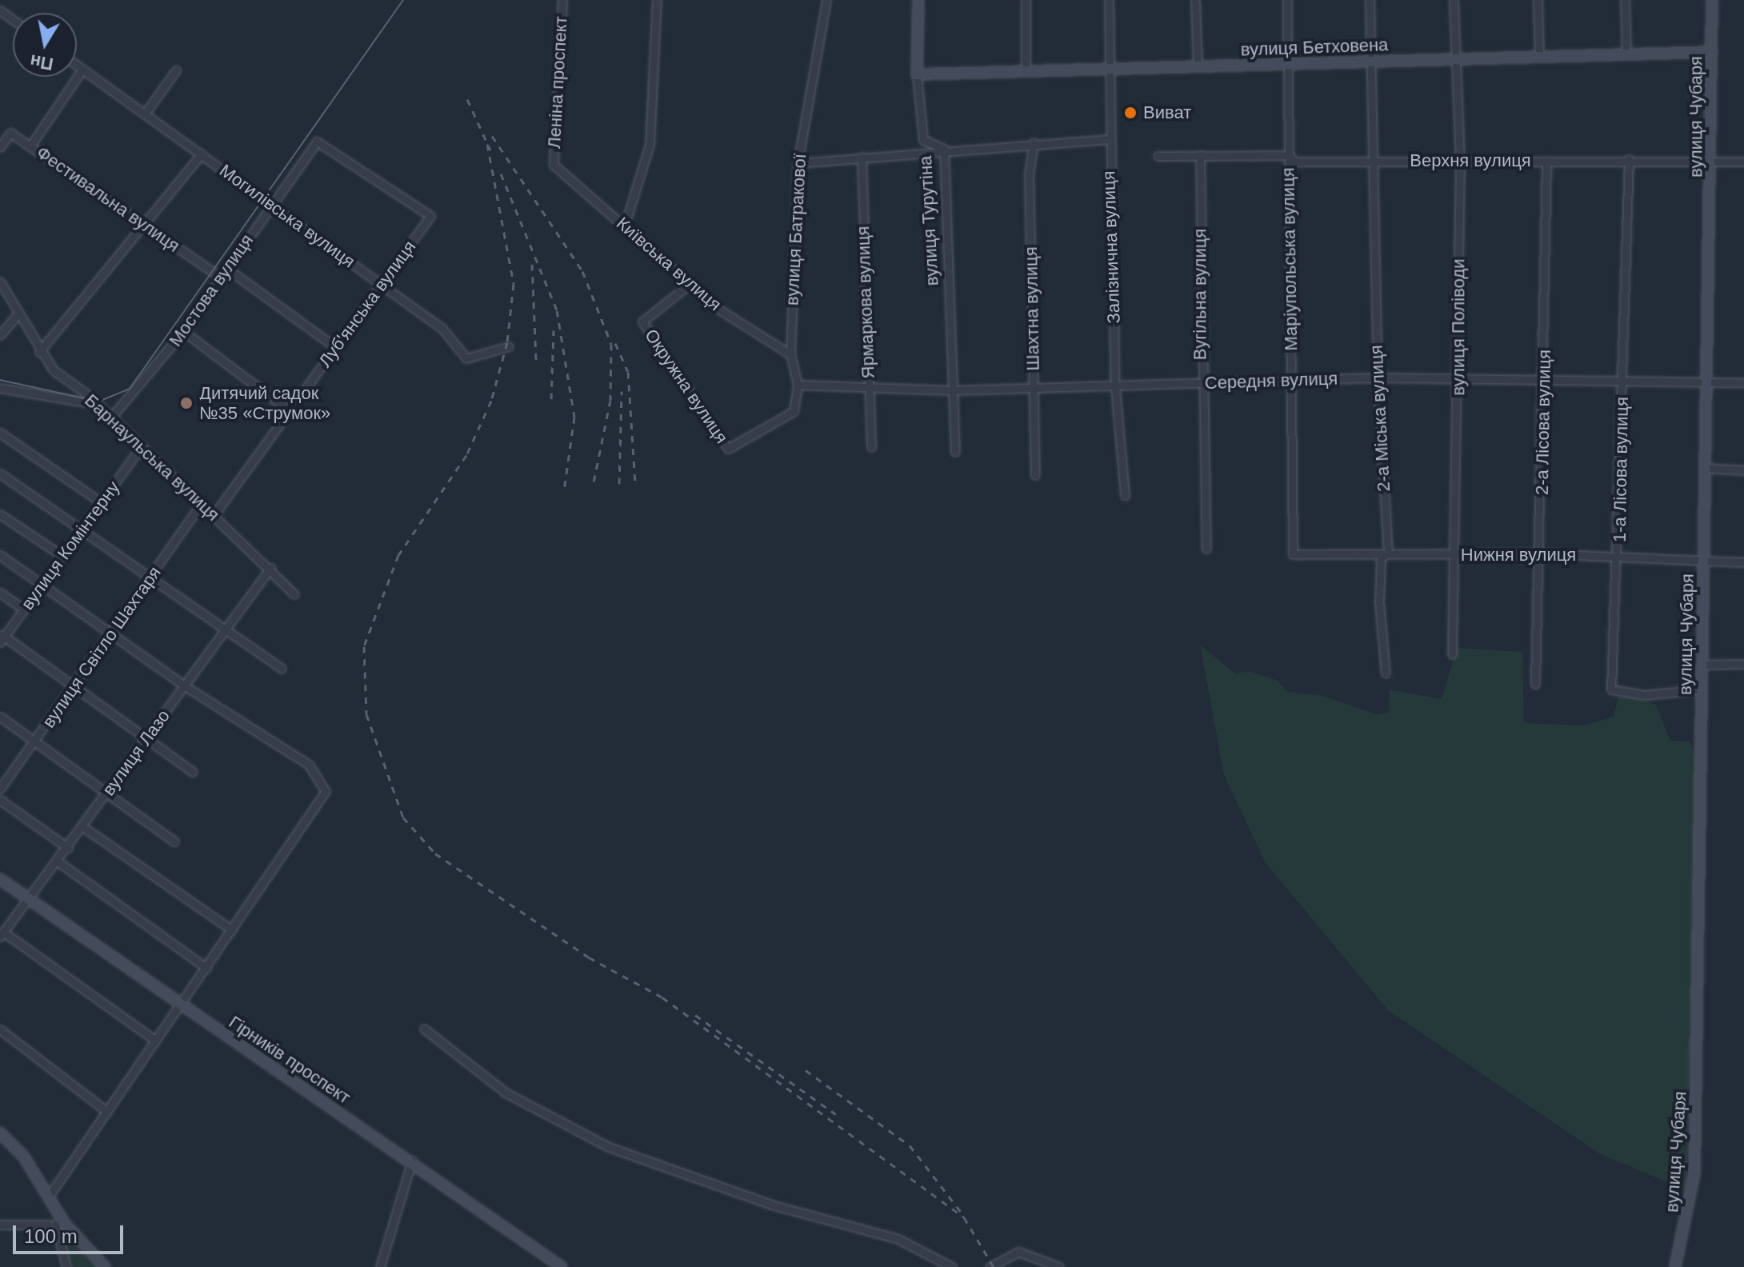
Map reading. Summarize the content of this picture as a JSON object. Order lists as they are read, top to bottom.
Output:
{
  "streets": {
    "street": [
      "вулиця Бетховена",
      "Леніна проспект",
      "вулиця Чубаря",
      "Верхня вулиця",
      "Фестивальна вулиця",
      "Могилівська вулиця",
      "вулиця Турутіна",
      "вулиця Батракової",
      "Залізнична вулиця",
      "Маріупольська вулиця",
      "Київська вулиця",
      "Мостова вулиця",
      "Вугільна вулиця",
      "Ярмаркова вулиця",
      "Луб'янська вулиця",
      "Шахтна вулиця",
      "вулиця Поліводи",
      "Середня вулиця",
      "Окружна вулиця",
      "2-а Міська вулиця",
      "2-а Лісова вулиця",
      "Барнаульська вулиця",
      "1-а Лісова вулиця",
      "вулиця Комінтерну",
      "Нижня вулиця",
      "вулиця Світло Шахтаря",
      "вулиця Лазо",
      "Гірників проспект"
    ]
  },
  "crossings": [
    ["вулиця Бетховена", "вулиця Чубаря"],
    ["вулиця Бетховена", "вулиця Турутіна"],
    ["вулиця Бетховена", "Залізнична вулиця"],
    ["вулиця Бетховена", "Маріупольська вулиця"],
    ["вулиця Бетховена", "вулиця Поліводи"],
    ["вулиця Бетховена", "2-а Міська вулиця"],
    ["Леніна проспект", "Київська вулиця"],
    ["вулиця Чубаря", "Верхня вулиця"],
    ["вулиця Чубаря", "Середня вулиця"],
    ["вулиця Чубаря", "1-а Лісова вулиця"],
    ["вулиця Чубаря", "Нижня вулиця"],
    ["Верхня вулиця", "Маріупольська вулиця"],
    ["Верхня вулиця", "Вугільна вулиця"],
    ["Верхня вулиця", "вулиця Поліводи"],
    ["Верхня вулиця", "2-а Міська вулиця"],
    ["Верхня вулиця", "2-а Лісова вулиця"],
    ["Верхня вулиця", "1-а Лісова вулиця"],
    ["Фестивальна вулиця", "Мостова вулиця"],
    ["Могилівська вулиця", "Мостова вулиця"],
    ["Могилівська вулиця", "Луб'янська вулиця"],
    ["вулиця Турутіна", "Середня вулиця"],
    ["вулиця Батракової", "Київська вулиця"],
    ["вулиця Батракової", "Середня вулиця"],
    ["вулиця Батракової", "Окружна вулиця"],
    ["Залізнична вулиця", "Середня вулиця"],
    ["Маріупольська вулиця", "Середня вулиця"],
    ["Маріупольська вулиця", "Нижня вулиця"],
    ["Київська вулиця", "Окружна вулиця"],
    ["Мостова вулиця", "Луб'янська вулиця"],
    ["Мостова вулиця", "Барнаульська вулиця"],
    ["Вугільна вулиця", "Середня вулиця"],
    ["Ярмаркова вулиця", "Середня вулиця"],
    ["Луб'янська вулиця", "Барнаульська вулиця"],
    ["Шахтна вулиця", "Середня вулиця"],
    ["вулиця Поліводи", "Середня вулиця"],
    ["вулиця Поліводи", "Нижня вулиця"],
    ["Середня вулиця", "Окружна вулиця"],
    ["Середня вулиця", "2-а Міська вулиця"],
    ["Середня вулиця", "2-а Лісова вулиця"],
    ["Середня вулиця", "1-а Лісова вулиця"],
    ["2-а Міська вулиця", "Нижня вулиця"],
    ["2-а Лісова вулиця", "Нижня вулиця"],
    ["Барнаульська вулиця", "вулиця Комінтерну"],
    ["Барнаульська вулиця", "вулиця Світло Шахтаря"],
    ["Барнаульська вулиця", "вулиця Лазо"],
    ["1-а Лісова вулиця", "Нижня вулиця"],
    ["вулиця Лазо", "Гірників проспект"]
  ],
  "places": ["Виват", "Дитячий садок №35 «Струмок»"],
  "scale_bar": "100 m",
  "north": "bottom"
}
